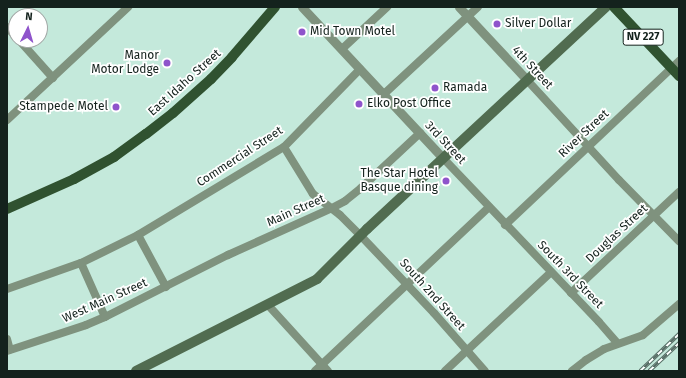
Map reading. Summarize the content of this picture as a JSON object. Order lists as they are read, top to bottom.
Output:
{
  "streets": {
    "main road": ["NV 227", "East Idaho Street"],
    "street": [
      "4th Street",
      "River Street",
      "3rd Street",
      "Commercial Street",
      "Main Street",
      "Douglas Street",
      "South 3rd Street",
      "South 2nd Street",
      "West Main Street"
    ]
  },
  "crossings": [
    ["NV 227", "River Street"],
    ["4th Street", "River Street"],
    ["4th Street", "Douglas Street"],
    ["River Street", "3rd Street"],
    ["River Street", "South 3rd Street"],
    ["3rd Street", "Commercial Street"],
    ["3rd Street", "Main Street"],
    ["3rd Street", "South 3rd Street"],
    ["Commercial Street", "South 2nd Street"],
    ["Main Street", "South 2nd Street"],
    ["Main Street", "West Main Street"],
    ["Douglas Street", "South 3rd Street"]
  ],
  "places": [
    "Silver Dollar",
    "Mid Town Motel",
    "Manor Motor Lodge",
    "Ramada",
    "Elko Post Office",
    "Stampede Motel",
    "The Star Hotel Basque dining"
  ],
  "north": "top"
}
